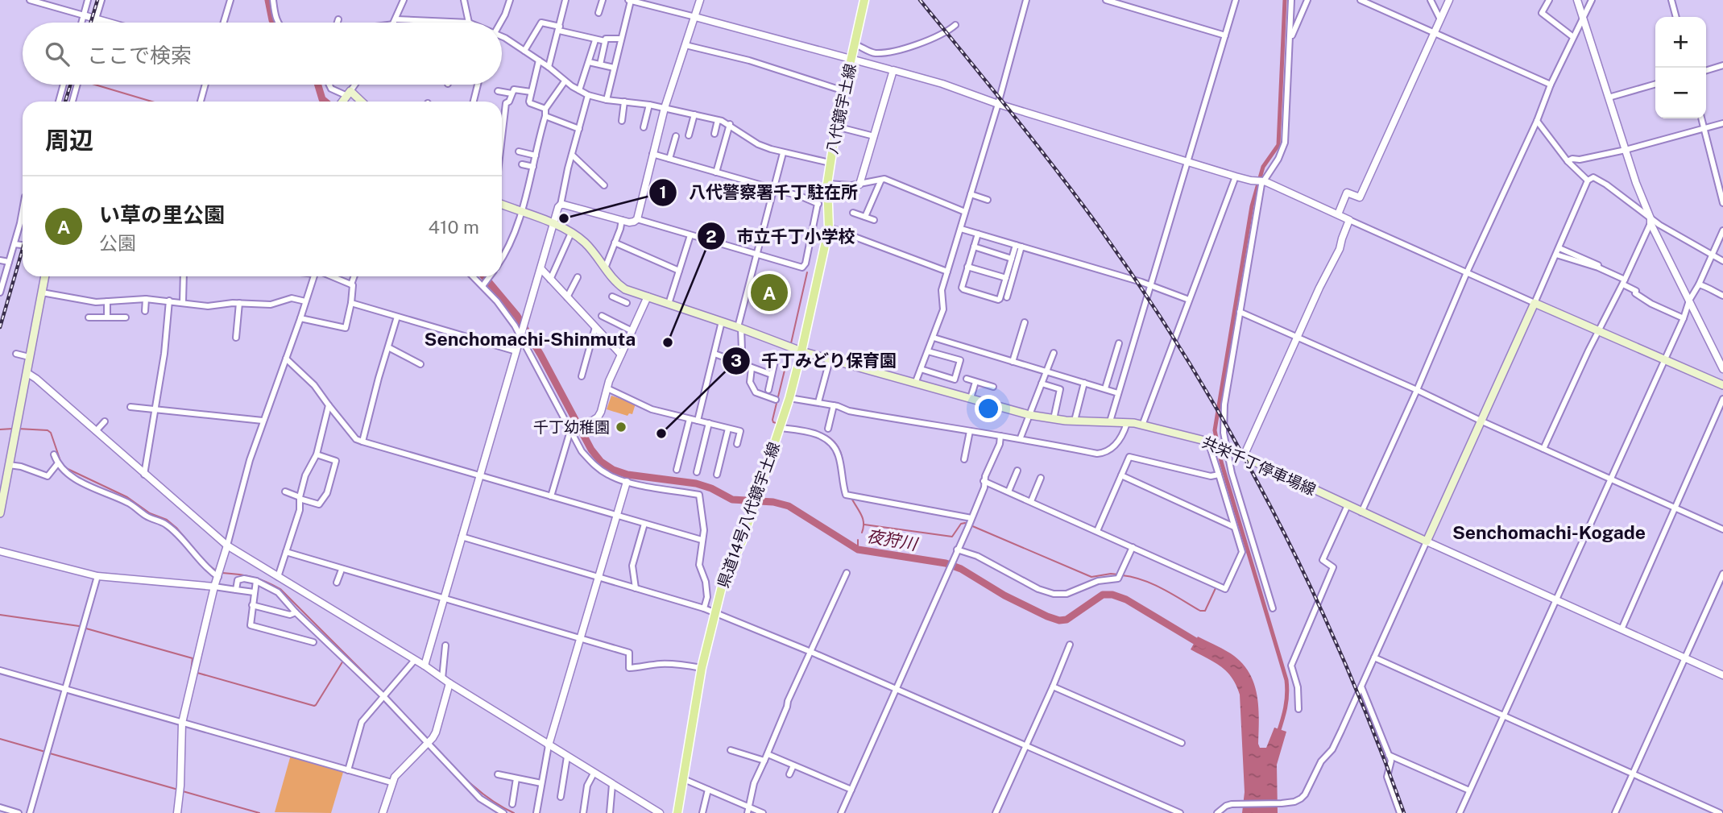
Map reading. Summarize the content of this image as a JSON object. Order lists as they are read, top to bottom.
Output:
{
  "streets": {
    "main road": ["八代鏡宇土線", "共栄千丁停車場線", "県道14号八代鏡宇土線"]
  },
  "crossings": [
    ["八代鏡宇土線", "共栄千丁停車場線"],
    ["八代鏡宇土線", "県道14号八代鏡宇土線"],
    ["共栄千丁停車場線", "県道14号八代鏡宇土線"]
  ],
  "districts": ["Senchomachi-Shinmuta", "Senchomachi-Kogade"],
  "water": ["夜狩川"],
  "places": [
    "八代警察署千丁駐在所",
    "市立千丁小学校",
    "千丁幼稚園",
    "千丁みどり保育園"
  ],
  "page": {
    "map_buttons": ["+", "−"],
    "search": "ここで検索",
    "heading": "周辺",
    "list": [
      {
        "mark": "A",
        "name": "い草の里公園",
        "note": "公園",
        "value": "410 m"
      }
    ],
    "pins": "A"
  }
}
